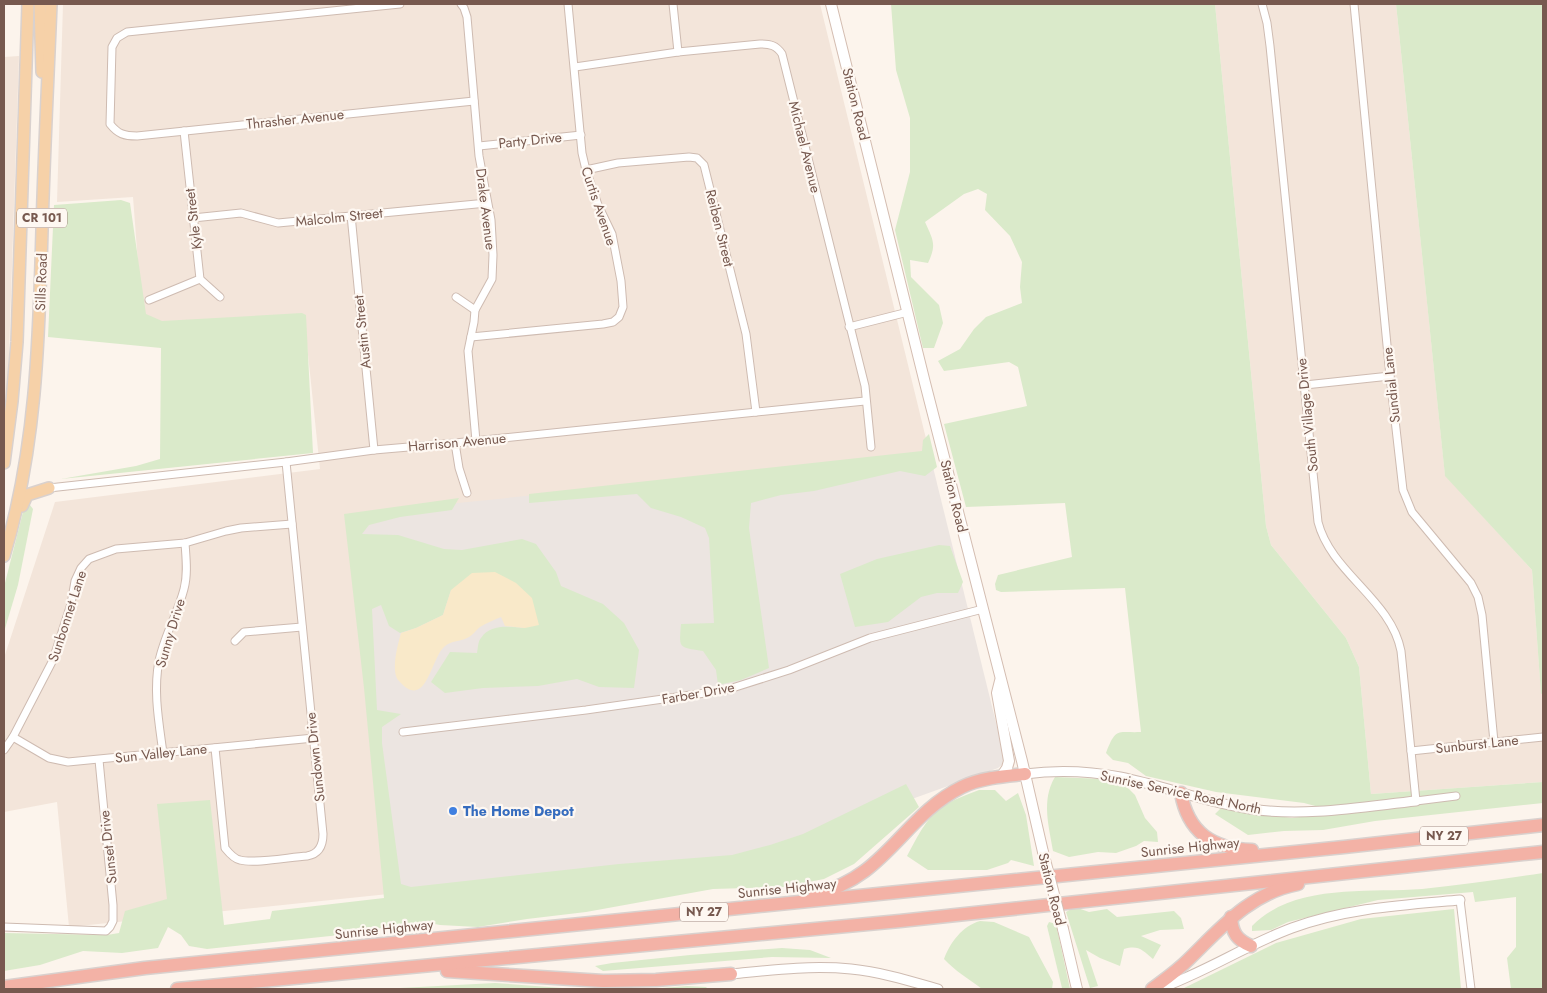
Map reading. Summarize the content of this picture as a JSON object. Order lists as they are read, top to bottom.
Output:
{
  "streets": {
    "highway": ["NY 27", "Sunrise Highway"],
    "main road": ["Station Road", "CR 101", "Sills Road"],
    "street": [
      "Thrasher Avenue",
      "Party Drive",
      "Michael Avenue",
      "Curtis Avenue",
      "Drake Avenue",
      "Malcolm Street",
      "Kyle Street",
      "Reiben Street",
      "Austin Street",
      "Sundial Lane",
      "South Village Drive",
      "Harrison Avenue",
      "Sunbonnet Lane",
      "Sunny Drive",
      "Farber Drive",
      "Sunburst Lane",
      "Sun Valley Lane",
      "Sundown Drive",
      "Sunrise Service Road North",
      "Sunset Drive"
    ]
  },
  "crossings": [
    ["Station Road", "Farber Drive"],
    ["Station Road", "Sunrise Service Road North"],
    ["Thrasher Avenue", "Drake Avenue"],
    ["Thrasher Avenue", "Kyle Street"],
    ["Party Drive", "Curtis Avenue"],
    ["Party Drive", "Drake Avenue"],
    ["Michael Avenue", "Curtis Avenue"],
    ["Michael Avenue", "Harrison Avenue"],
    ["Curtis Avenue", "Drake Avenue"],
    ["Curtis Avenue", "Reiben Street"],
    ["Drake Avenue", "Malcolm Street"],
    ["Drake Avenue", "Harrison Avenue"],
    ["Malcolm Street", "Kyle Street"],
    ["Malcolm Street", "Austin Street"],
    ["Reiben Street", "Harrison Avenue"],
    ["Austin Street", "Harrison Avenue"],
    ["Sundial Lane", "Sunburst Lane"],
    ["South Village Drive", "Sunburst Lane"],
    ["South Village Drive", "Sunrise Service Road North"],
    ["Harrison Avenue", "Sundown Drive"],
    ["Sunbonnet Lane", "Sunny Drive"],
    ["Sunbonnet Lane", "Sun Valley Lane"],
    ["Sunbonnet Lane", "Sundown Drive"],
    ["Sunny Drive", "Sun Valley Lane"],
    ["Sun Valley Lane", "Sundown Drive"],
    ["Sun Valley Lane", "Sunset Drive"]
  ],
  "places": ["The Home Depot"]
}
